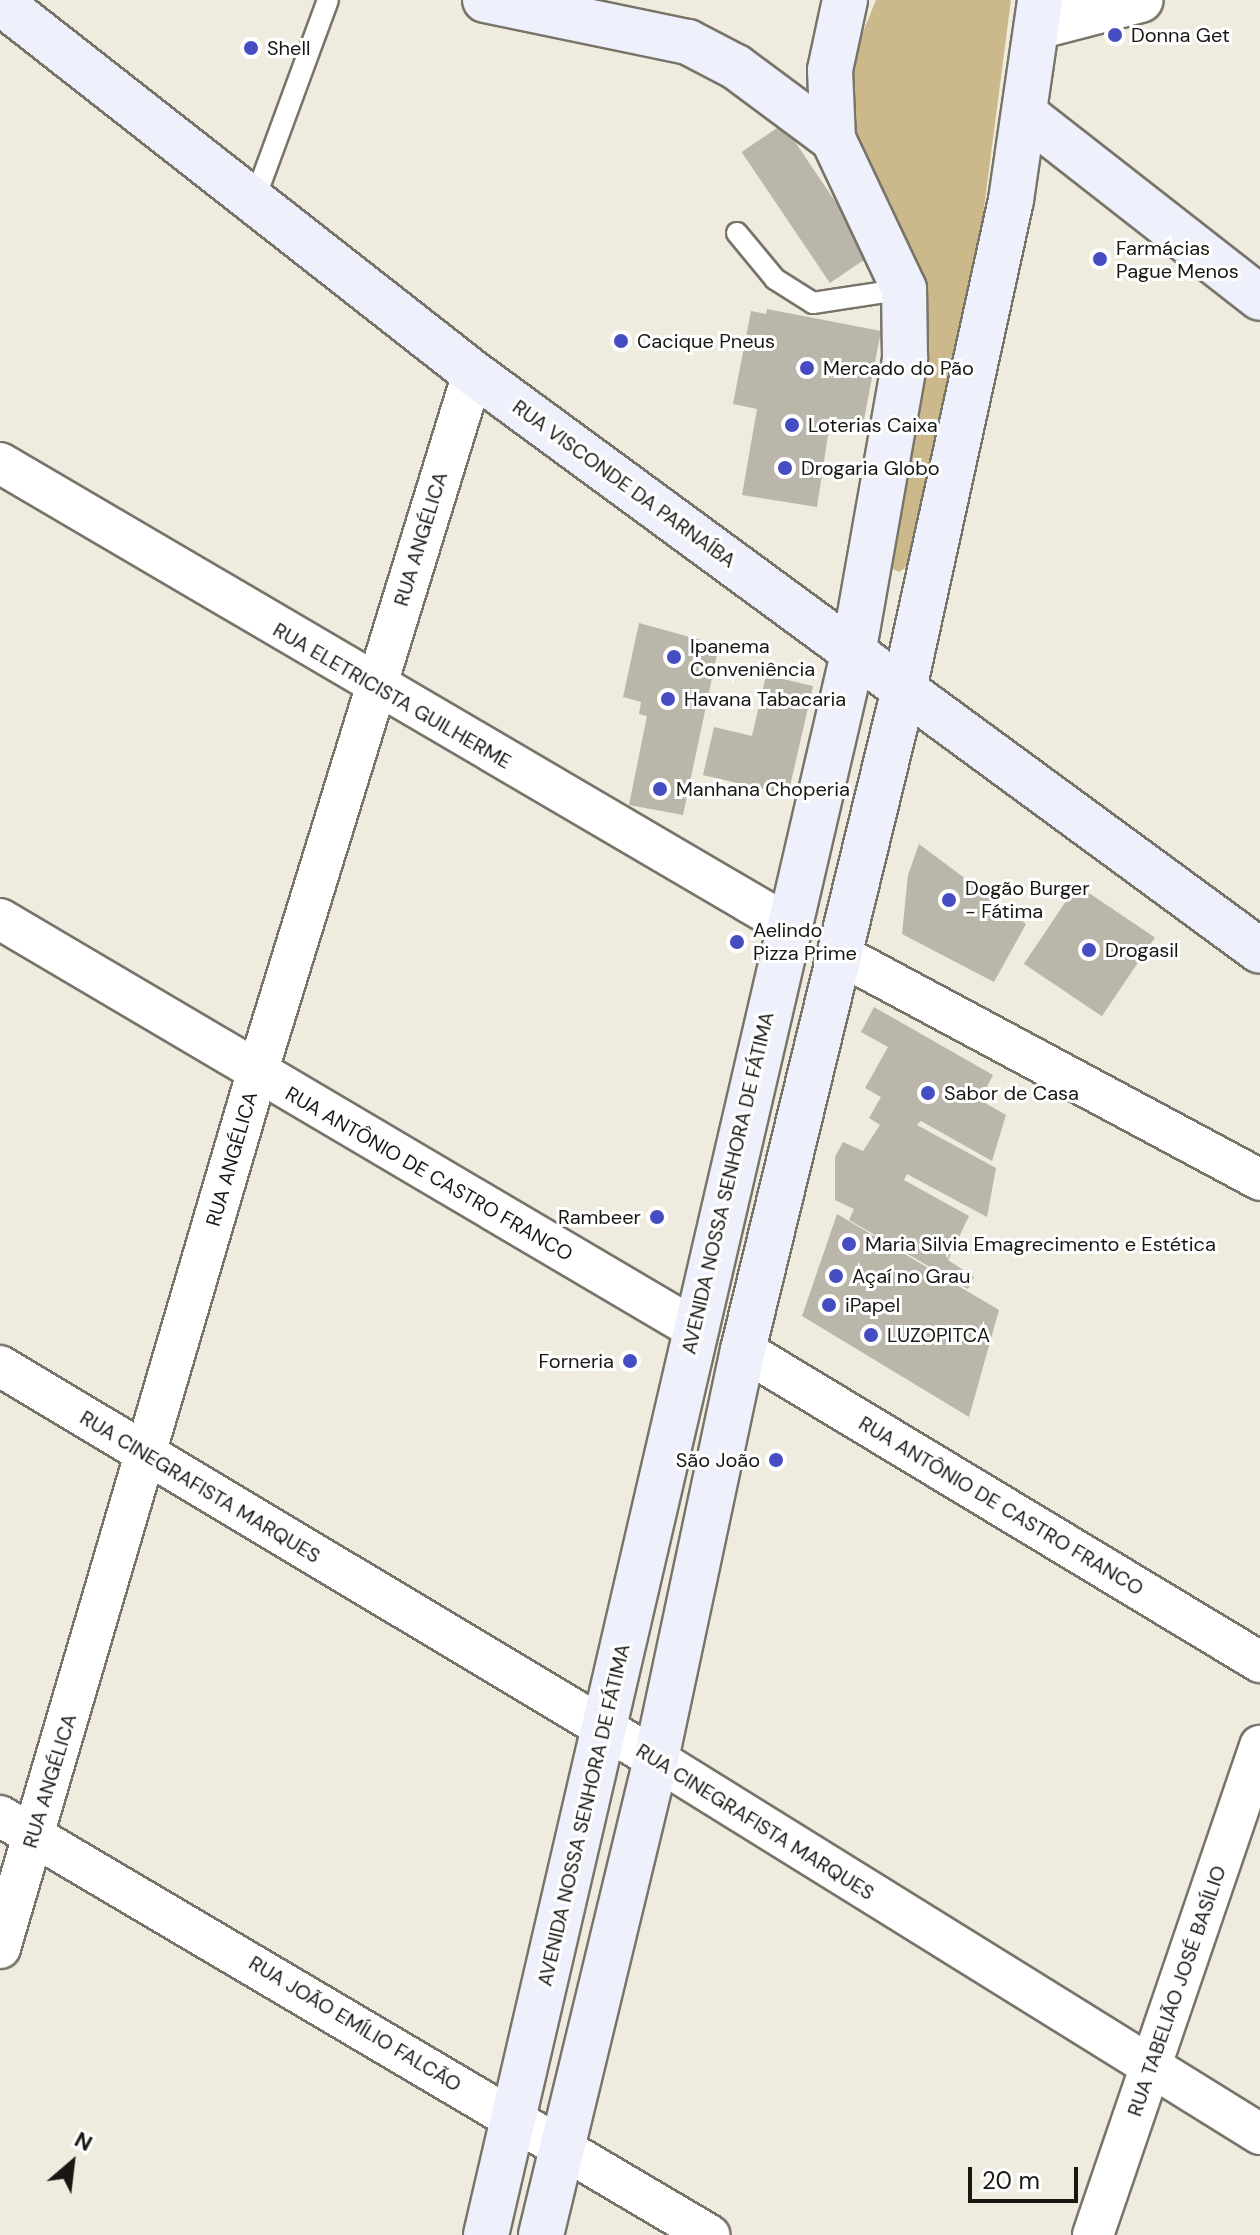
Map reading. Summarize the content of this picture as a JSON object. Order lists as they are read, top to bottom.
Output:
{
  "streets": {
    "main road": ["RUA VISCONDE DA PARNAÍBA", "AVENIDA NOSSA SENHORA DE FÁTIMA"],
    "street": [
      "RUA ANGÉLICA",
      "RUA ELETRICISTA GUILHERME",
      "RUA ANTÔNIO DE CASTRO FRANCO",
      "RUA CINEGRAFISTA MARQUES",
      "RUA TABELIÃO JOSÉ BASÍLIO",
      "RUA JOÃO EMÍLIO FALCÃO"
    ]
  },
  "crossings": [
    ["RUA VISCONDE DA PARNAÍBA", "RUA ANGÉLICA"],
    ["RUA VISCONDE DA PARNAÍBA", "AVENIDA NOSSA SENHORA DE FÁTIMA"],
    ["RUA ANGÉLICA", "RUA ELETRICISTA GUILHERME"],
    ["RUA ANGÉLICA", "RUA ANTÔNIO DE CASTRO FRANCO"],
    ["RUA ANGÉLICA", "RUA CINEGRAFISTA MARQUES"],
    ["RUA ANGÉLICA", "RUA JOÃO EMÍLIO FALCÃO"],
    ["RUA ELETRICISTA GUILHERME", "AVENIDA NOSSA SENHORA DE FÁTIMA"],
    ["RUA ANTÔNIO DE CASTRO FRANCO", "AVENIDA NOSSA SENHORA DE FÁTIMA"],
    ["AVENIDA NOSSA SENHORA DE FÁTIMA", "RUA CINEGRAFISTA MARQUES"],
    ["AVENIDA NOSSA SENHORA DE FÁTIMA", "RUA JOÃO EMÍLIO FALCÃO"],
    ["RUA CINEGRAFISTA MARQUES", "RUA TABELIÃO JOSÉ BASÍLIO"]
  ],
  "places": [
    "Donna Get",
    "Shell",
    "Farmácias Pague Menos",
    "Cacique Pneus",
    "Mercado do Pão",
    "Loterias Caixa",
    "Drogaria Globo",
    "Ipanema Conveniência",
    "Havana Tabacaria",
    "Manhana Choperia",
    "Dogão Burger - Fátima",
    "Aelindo Pizza Prime",
    "Drogasil",
    "Sabor de Casa",
    "Rambeer",
    "Maria Silvia Emagrecimento e Estética",
    "Açaí no Grau",
    "iPapel",
    "LUZOPITCA",
    "Forneria",
    "São João"
  ],
  "scale_bar": "20 m",
  "north": "top right"
}
